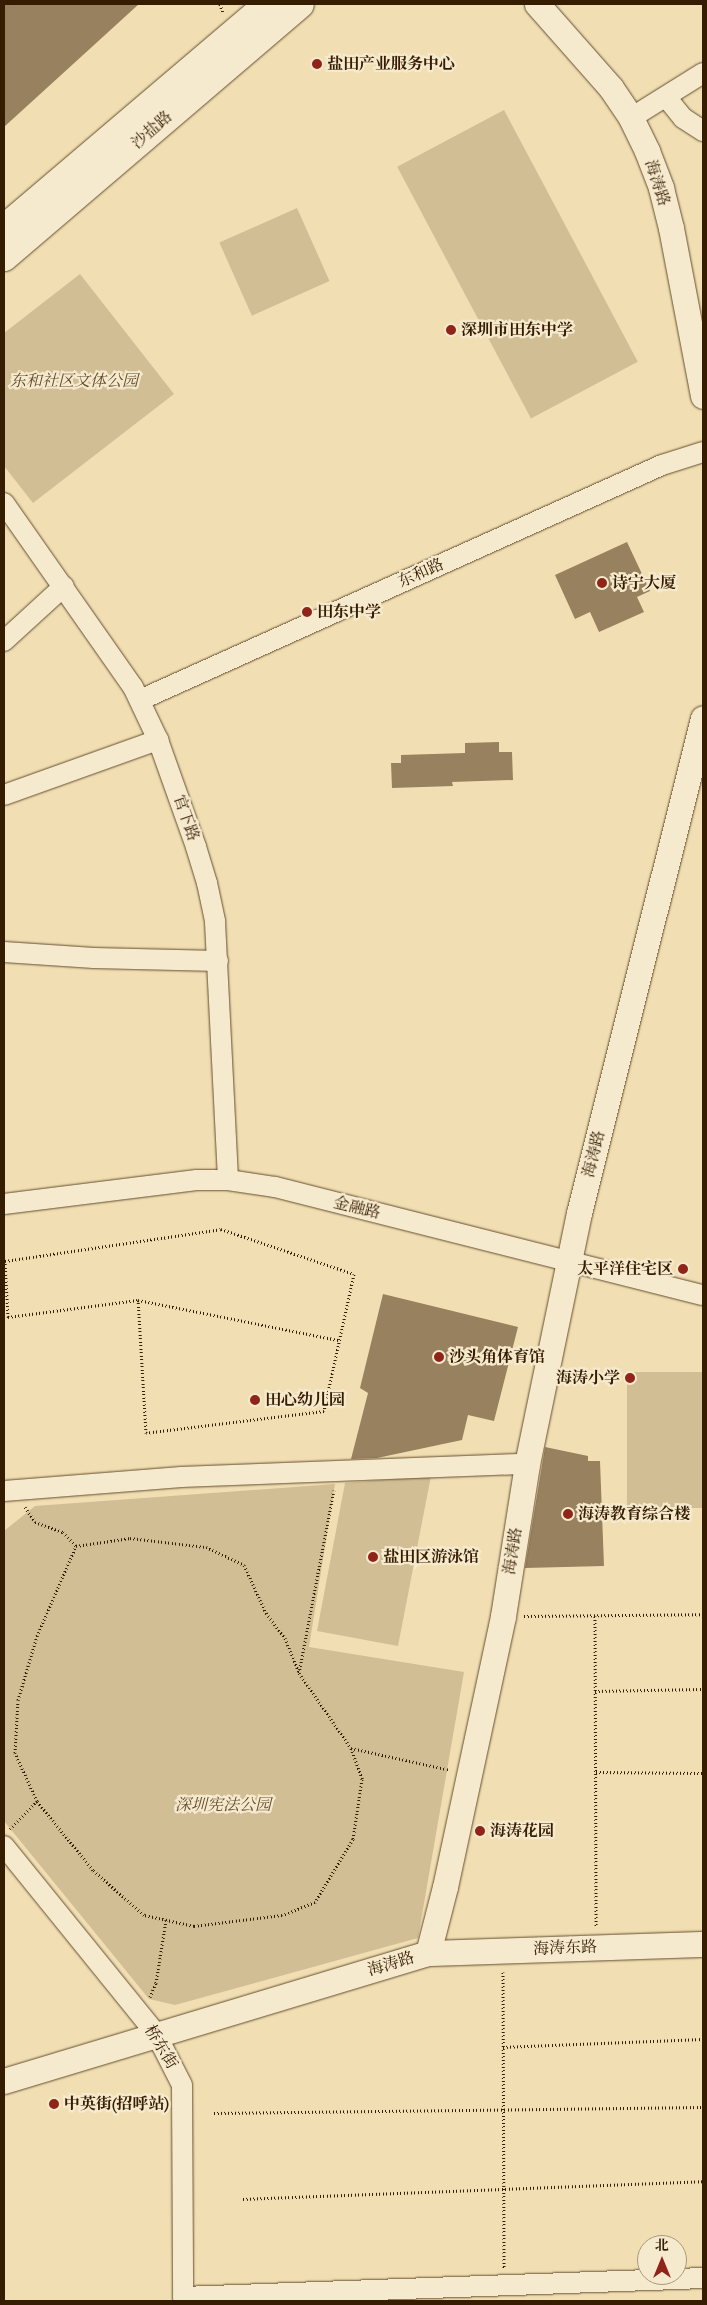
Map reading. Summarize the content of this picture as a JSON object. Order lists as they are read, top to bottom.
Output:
{
  "streets": {
    "main road": ["沙盐路"],
    "street": [
      "海涛路",
      "东和路",
      "官下路",
      "金融路",
      "海涛东路",
      "桥东街"
    ]
  },
  "crossings": [
    ["海涛路", "金融路"],
    ["海涛路", "海涛东路"],
    ["海涛路", "桥东街"],
    ["东和路", "官下路"],
    ["官下路", "金融路"]
  ],
  "parks": ["东和社区文体公园", "深圳宪法公园"],
  "places": [
    "盐田产业服务中心",
    "深圳市田东中学",
    "诗宁大厦",
    "田东中学",
    "太平洋住宅区",
    "沙头角体育馆",
    "海涛小学",
    "田心幼儿园",
    "海涛教育综合楼",
    "盐田区游泳馆",
    "海涛花园",
    "中英街(招呼站)"
  ],
  "north": "top"
}
